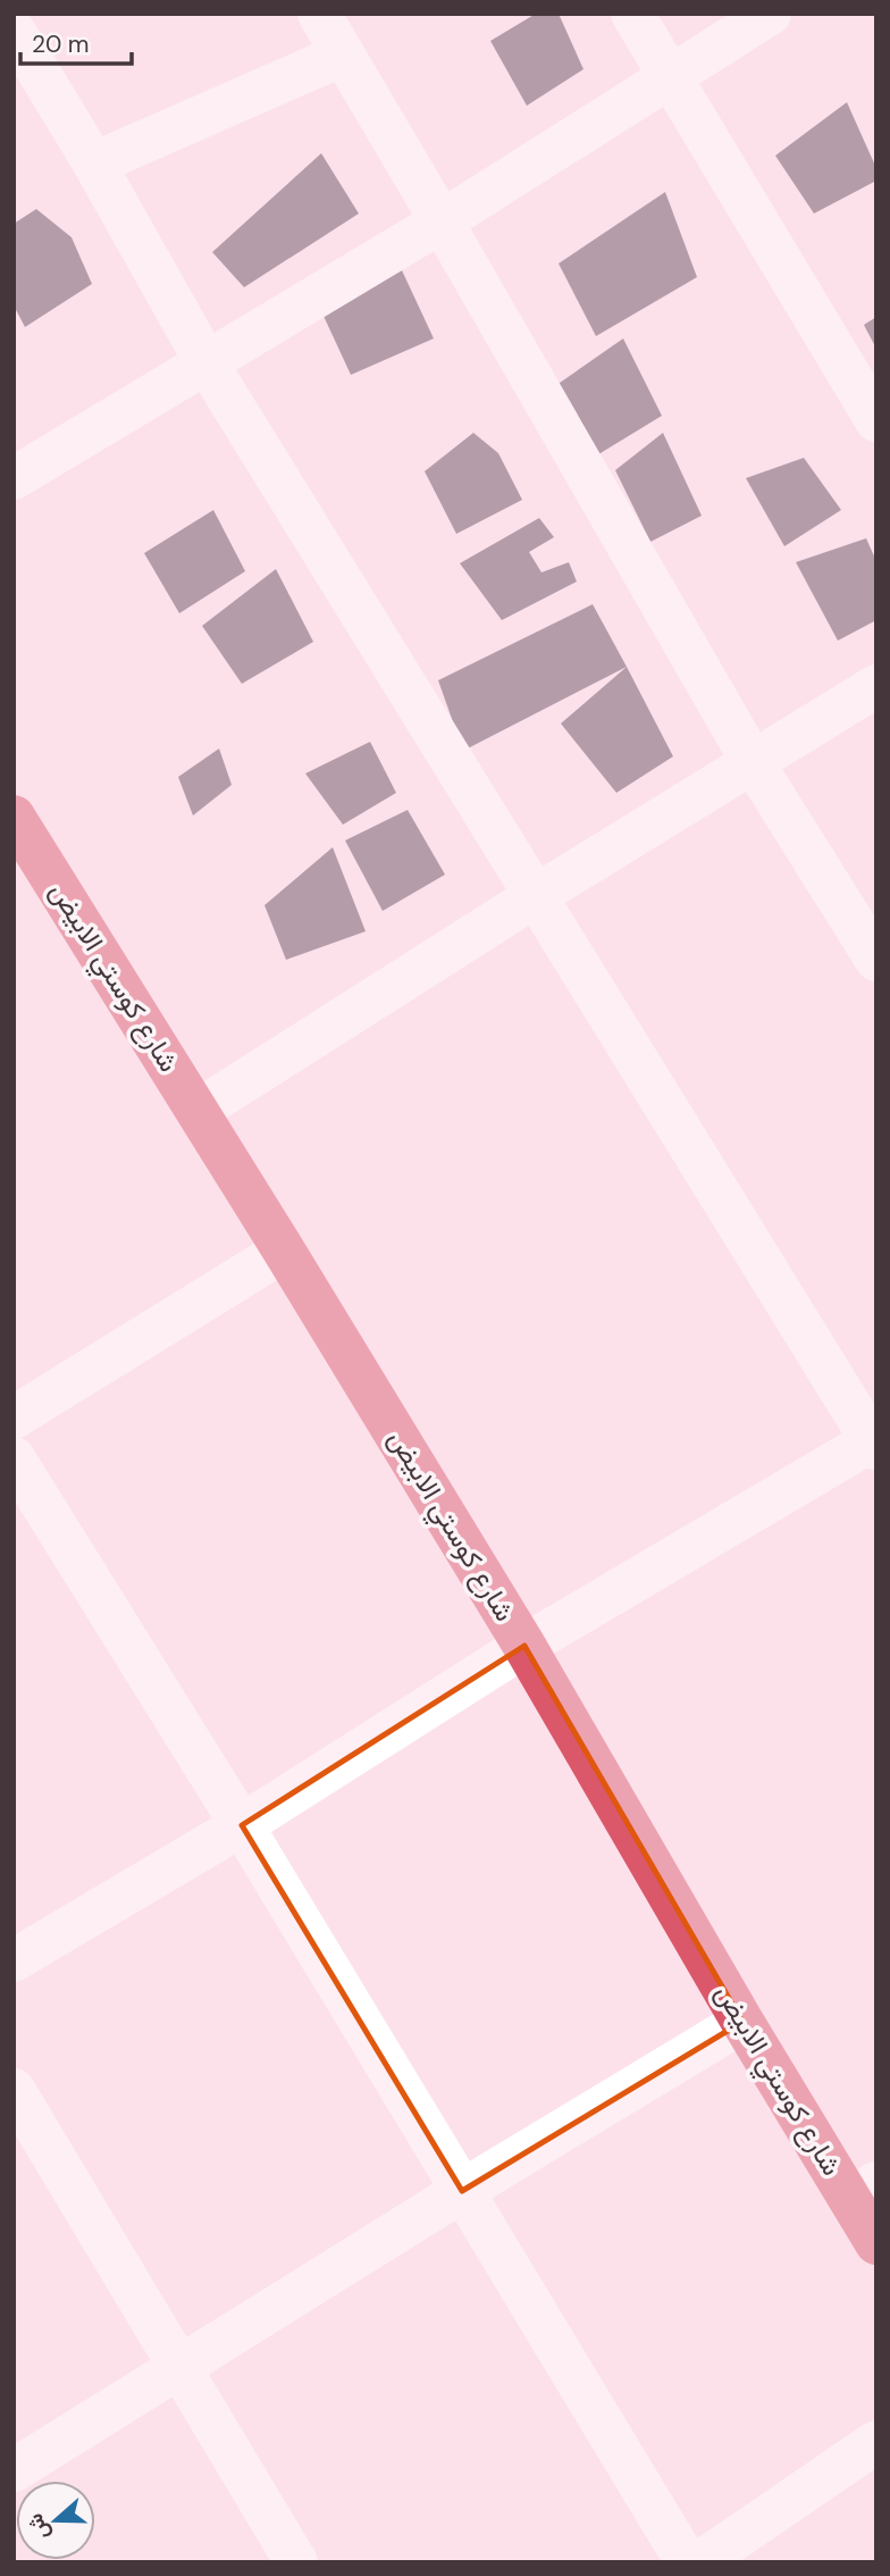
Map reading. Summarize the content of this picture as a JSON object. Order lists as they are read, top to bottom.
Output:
{
  "streets": {
    "highway": ["شارع كوستي الابيض"]
  },
  "scale_bar": "20 m",
  "north": "left"
}
